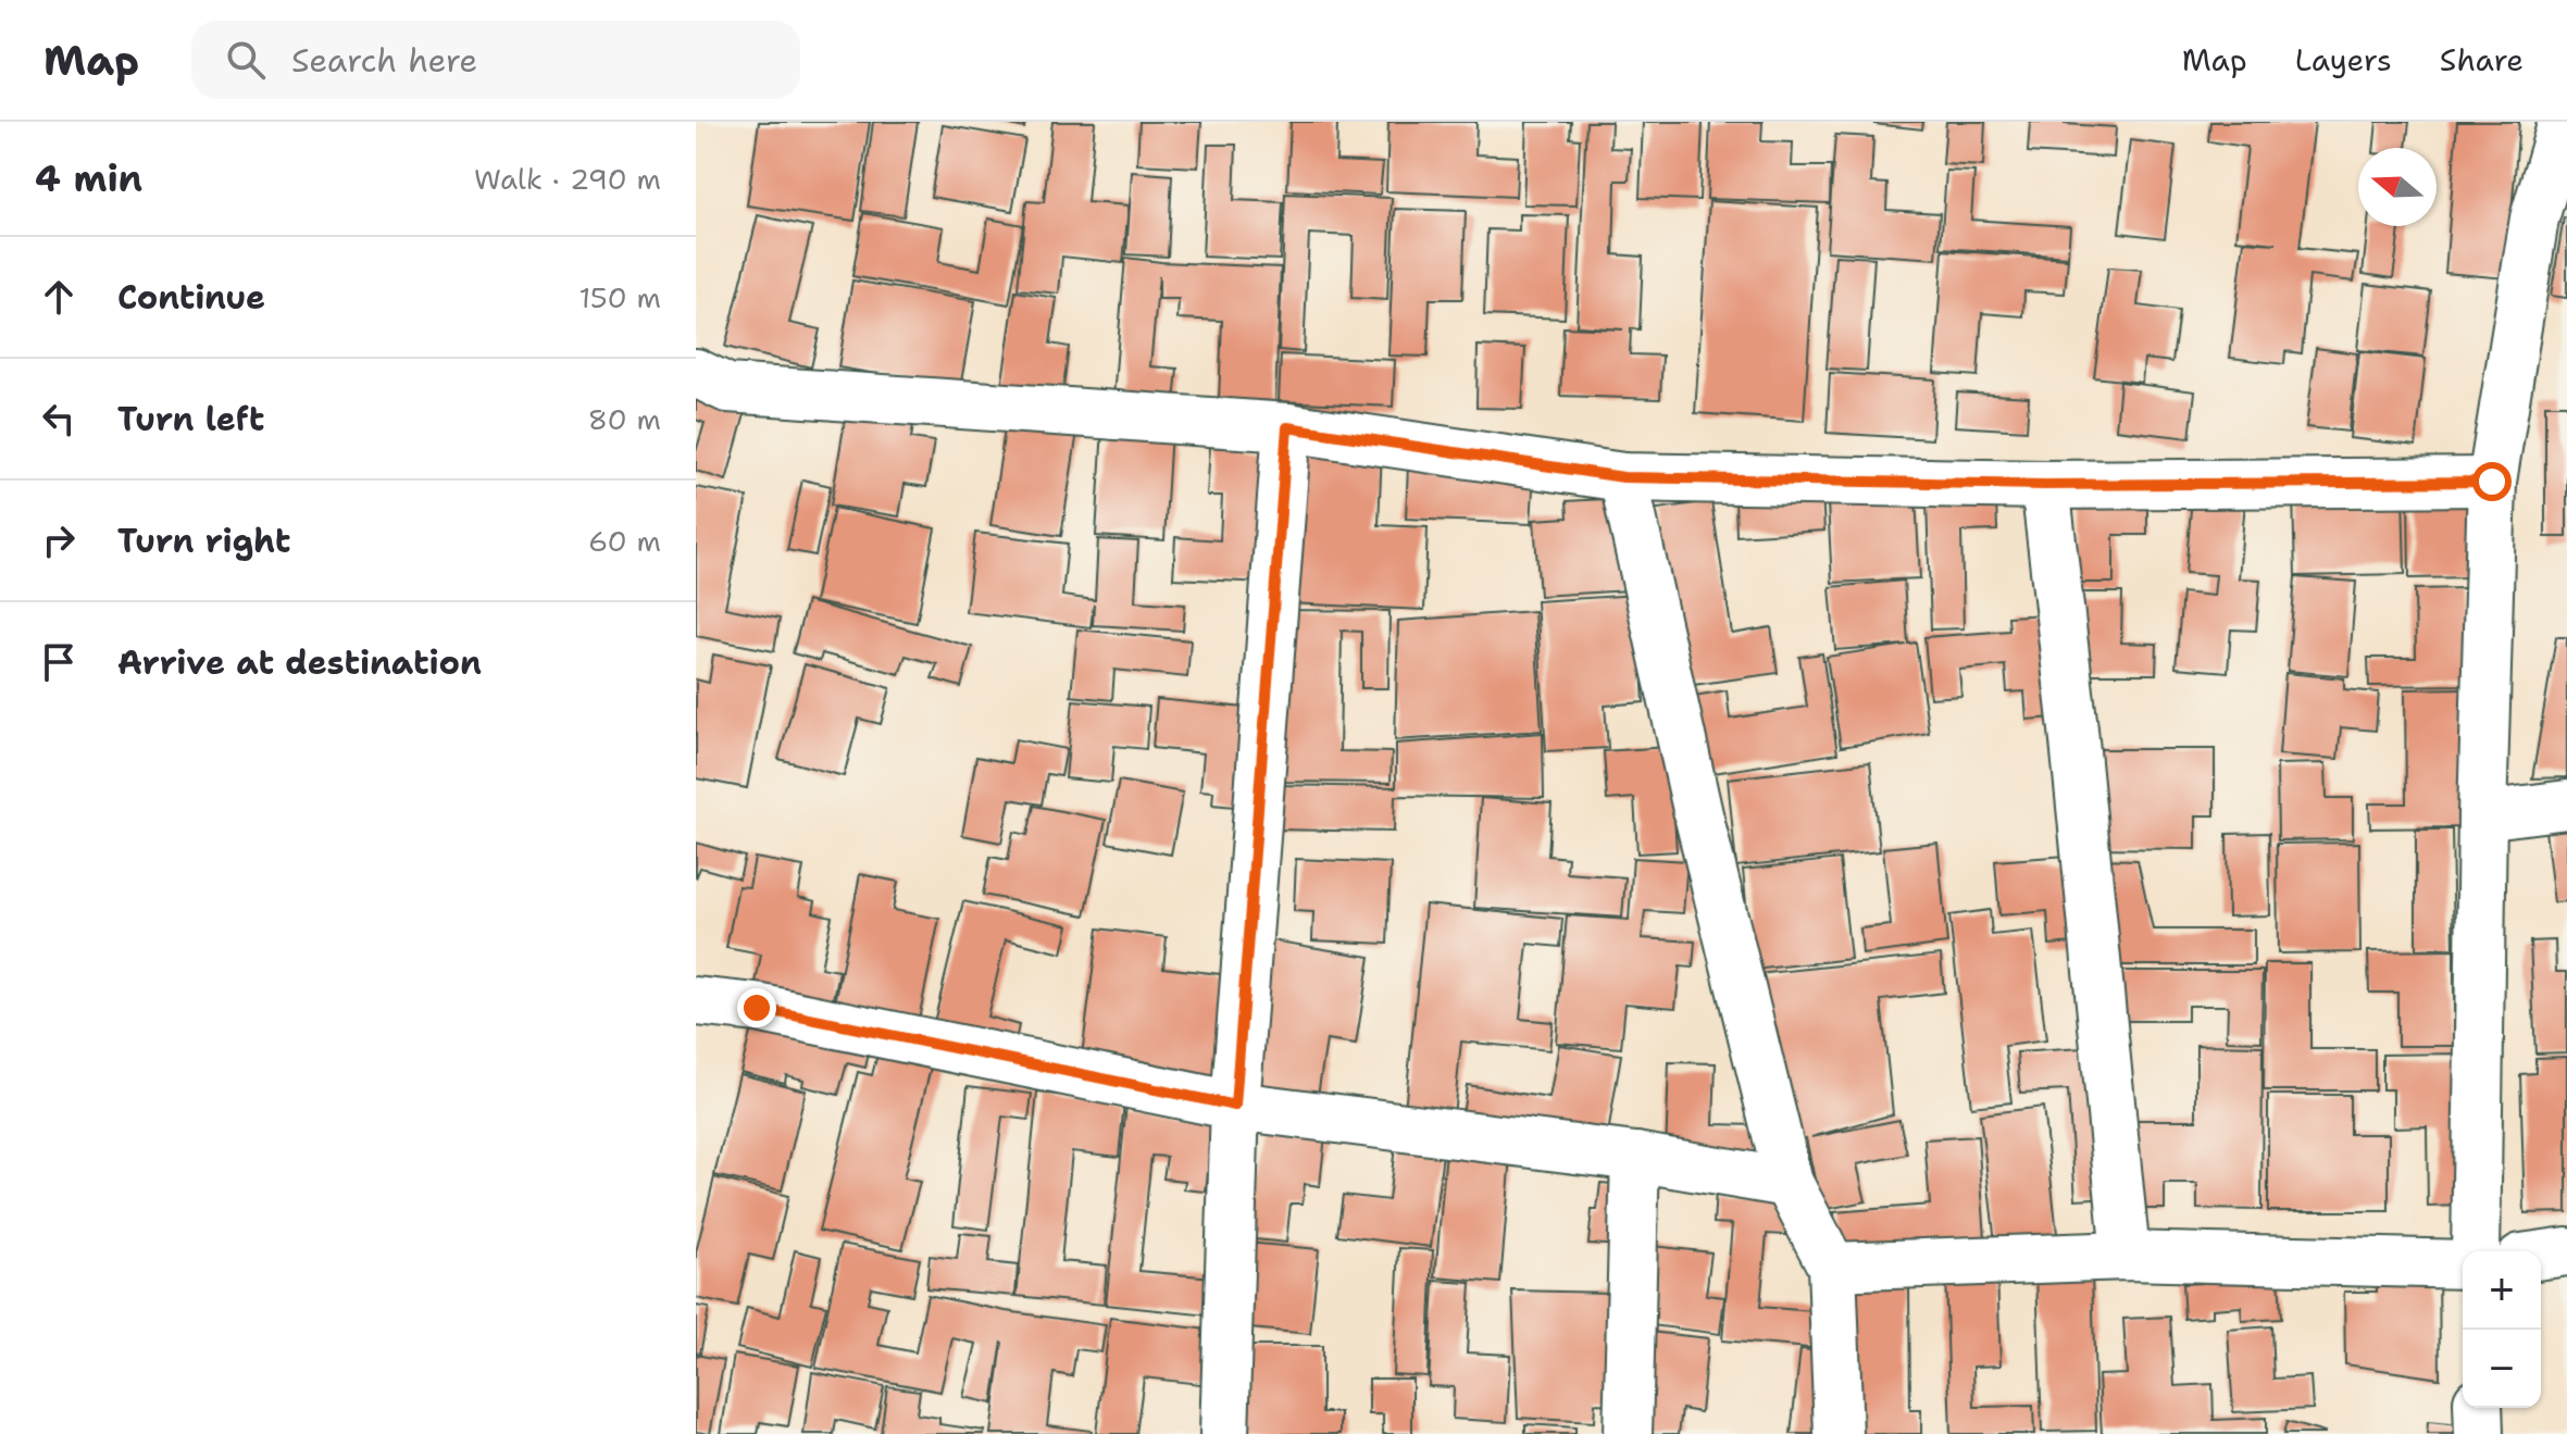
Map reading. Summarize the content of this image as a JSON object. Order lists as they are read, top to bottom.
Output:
{
  "north": "left",
  "page": {
    "header": "Map",
    "search": "Search here",
    "nav": ["Map", "Layers", "Share"],
    "heading": ["4 min", "Walk · 290 m"],
    "list": [
      ["Continue", "150 m"],
      ["Turn left", "80 m"],
      ["Turn right", "60 m"],
      "Arrive at destination"
    ],
    "map_buttons": ["+", "−"]
  }
}
